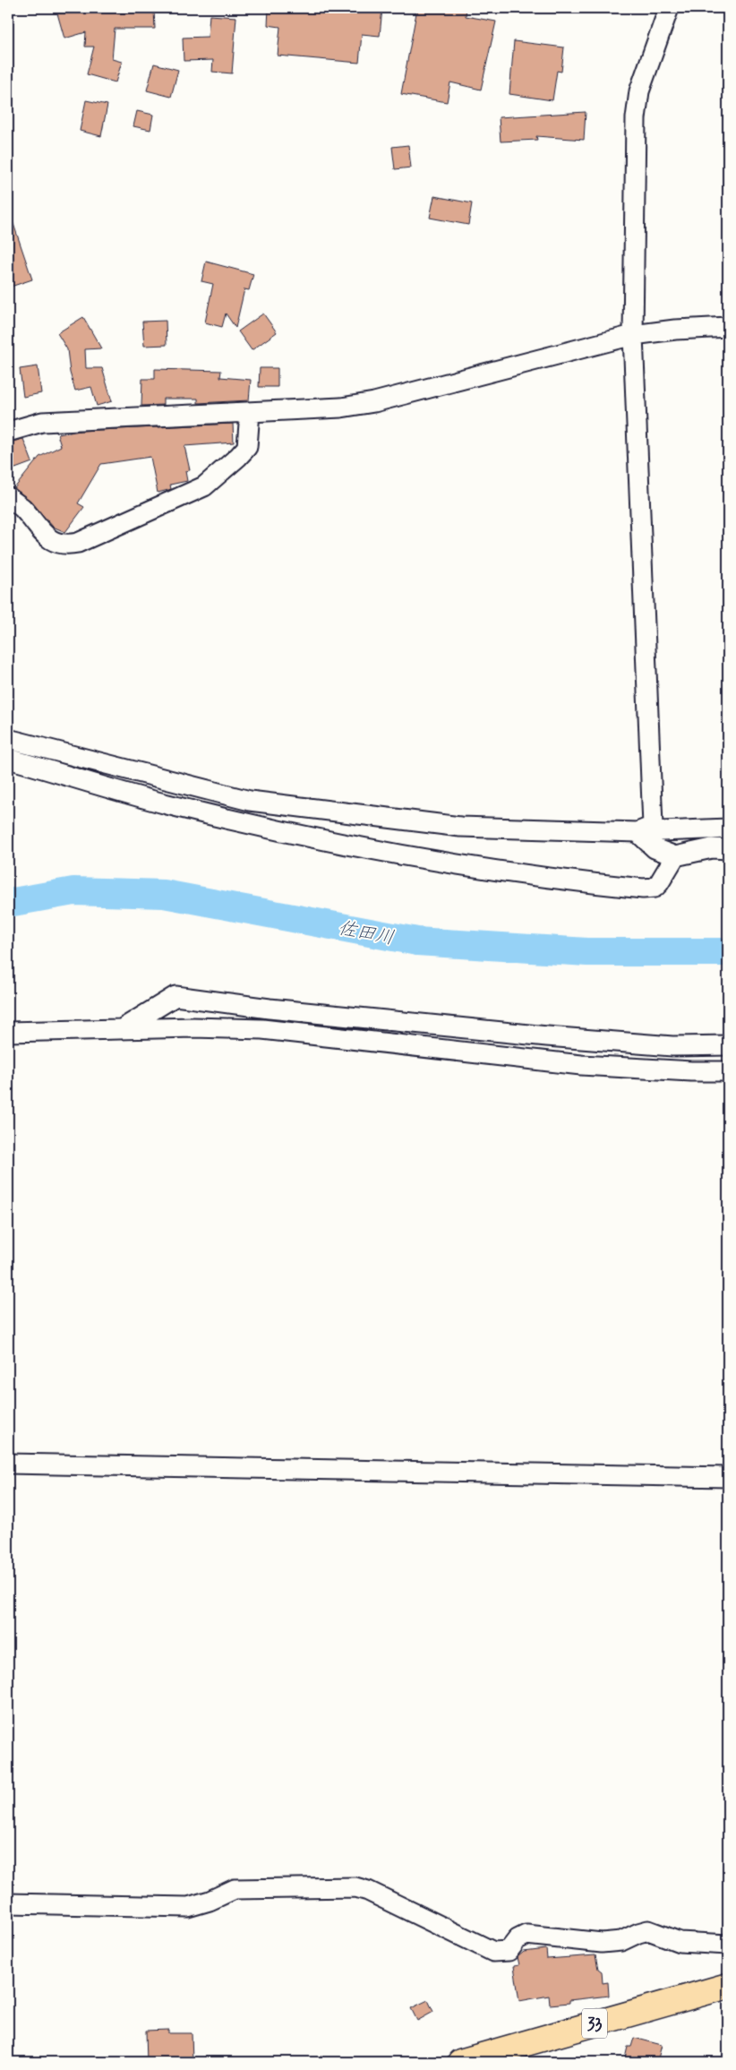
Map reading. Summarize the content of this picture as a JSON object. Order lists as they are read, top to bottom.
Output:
{
  "streets": {
    "main road": ["33"]
  },
  "water": ["佐田川"]
}
